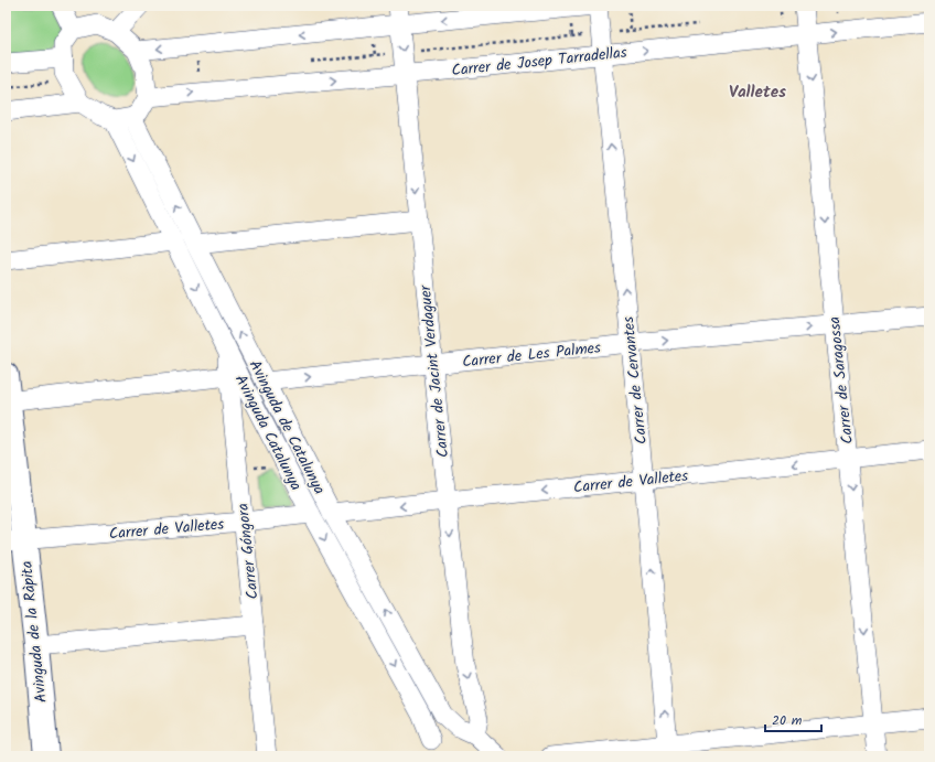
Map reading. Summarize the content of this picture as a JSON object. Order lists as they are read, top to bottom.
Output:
{
  "streets": {
    "street": [
      "Carrer de Josep Tarradellas",
      "Carrer de Les Palmes",
      "Carrer de Jacint Verdaguer",
      "Carrer de Cervantes",
      "Carrer de Saragossa",
      "Avinguda de Catalunya",
      "Avinguda Catalunya",
      "Carrer de Valletes",
      "Carrer Góngora",
      "Avinguda de la Ràpita"
    ]
  },
  "crossings": [
    ["Carrer de Josep Tarradellas", "Carrer de Jacint Verdaguer"],
    ["Carrer de Josep Tarradellas", "Carrer de Cervantes"],
    ["Carrer de Josep Tarradellas", "Carrer de Saragossa"],
    ["Carrer de Josep Tarradellas", "Avinguda de Catalunya"],
    ["Carrer de Les Palmes", "Carrer de Jacint Verdaguer"],
    ["Carrer de Les Palmes", "Carrer de Cervantes"],
    ["Carrer de Les Palmes", "Carrer de Saragossa"],
    ["Carrer de Les Palmes", "Avinguda de Catalunya"],
    ["Carrer de Jacint Verdaguer", "Carrer de Valletes"],
    ["Carrer de Cervantes", "Carrer de Valletes"],
    ["Carrer de Saragossa", "Carrer de Valletes"],
    ["Avinguda de Catalunya", "Carrer de Valletes"],
    ["Avinguda Catalunya", "Carrer de Valletes"],
    ["Avinguda Catalunya", "Carrer Góngora"],
    ["Carrer de Valletes", "Carrer Góngora"],
    ["Carrer de Valletes", "Avinguda de la Ràpita"]
  ],
  "one_way": [
    "Carrer de Jacint Verdaguer",
    "Carrer de Cervantes",
    "Carrer de Saragossa",
    "Avinguda de Catalunya",
    "Avinguda Catalunya",
    "Carrer de Valletes"
  ],
  "districts": ["Valletes"],
  "scale_bar": "20 m"
}
